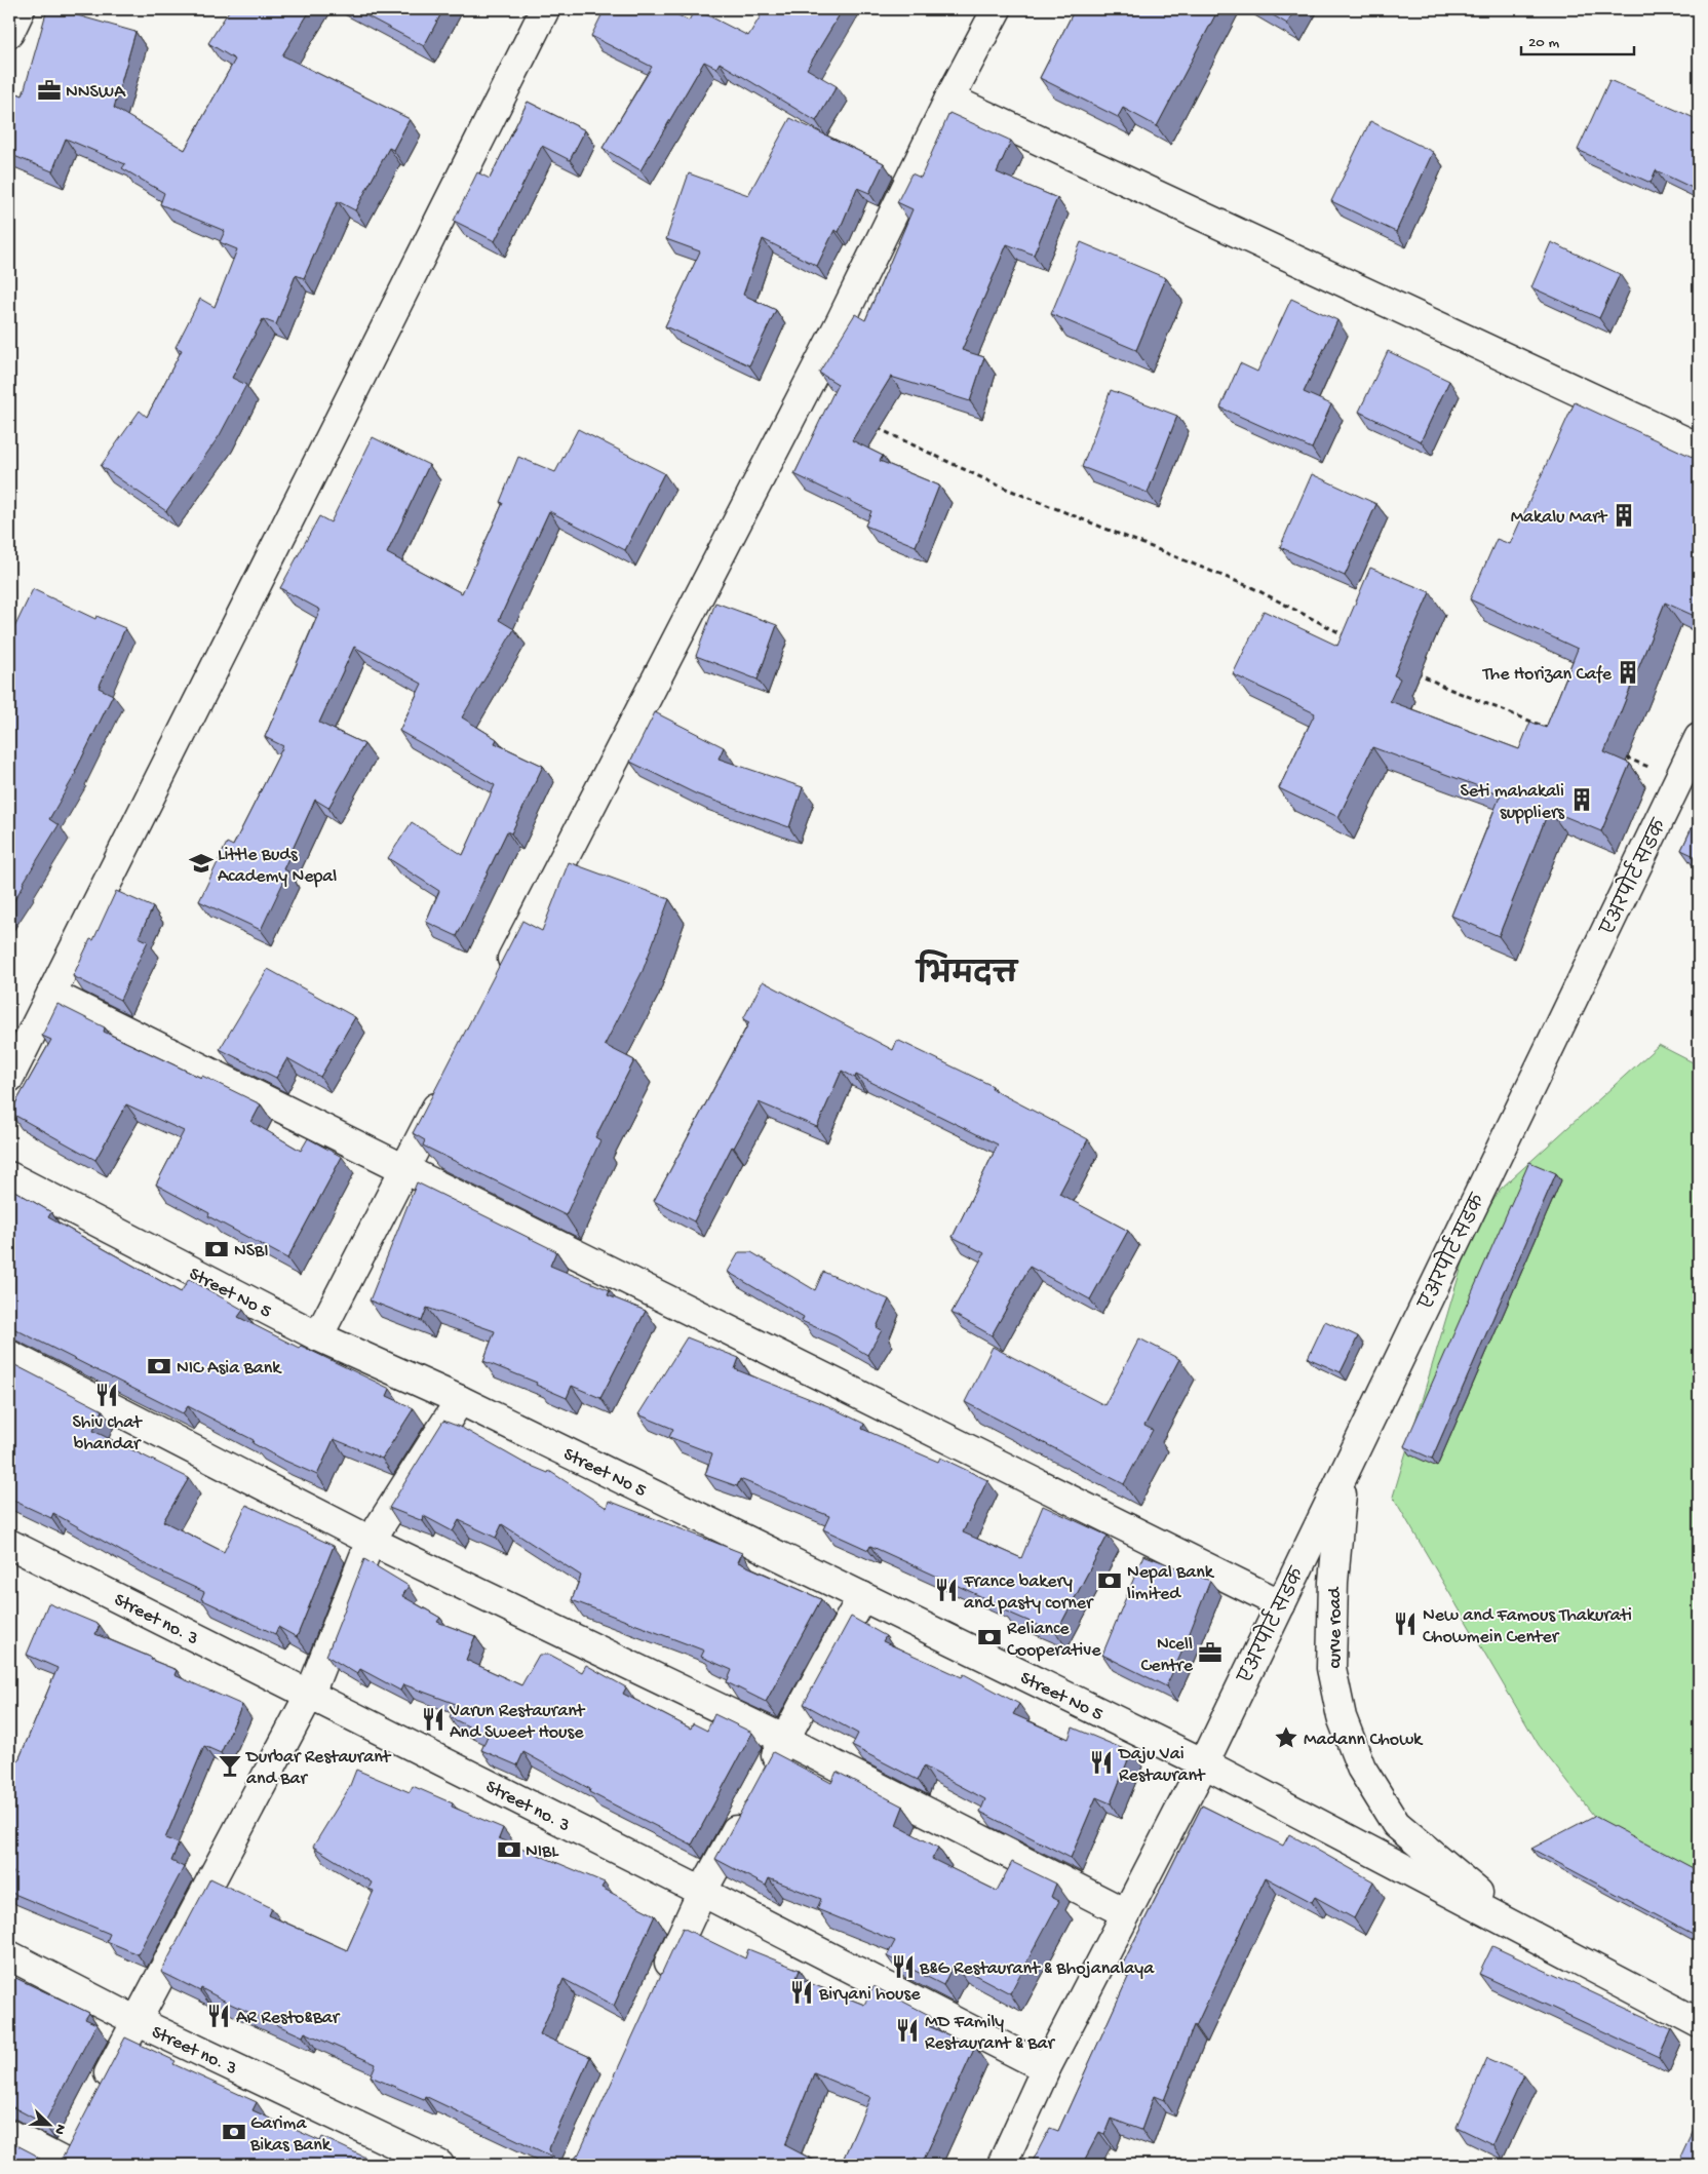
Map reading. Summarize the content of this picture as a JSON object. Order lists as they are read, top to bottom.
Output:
{
  "streets": {
    "street": [
      "एअरपोर्ट सडक",
      "Street No 5",
      "Street no. 3",
      "curve road"
    ]
  },
  "crossings": [
    ["एअरपोर्ट सडक", "Street No 5"],
    ["एअरपोर्ट सडक", "Street no. 3"],
    ["एअरपोर्ट सडक", "curve road"],
    ["Street No 5", "curve road"]
  ],
  "districts": ["भिमदत्त"],
  "places": {
    "office": ["NNSWA", "Ncell Centre"],
    "building": ["Makalu Mart", "The Horizan Cafe", "Seti mahakali suppliers"],
    "school or university": ["Little Buds Academy Nepal"],
    "bank": [
      "NSBI",
      "NIC Asia Bank",
      "Nepal Bank limited",
      "Reliance Cooperative",
      "NIBL",
      "Garima Bikas Bank"
    ],
    "restaurant": [
      "Shiv chat bhandar",
      "France bakery and pasty corner",
      "New and Famous Thakurati Chowmein Center",
      "Varun Restaurant And Sweet House",
      "Daju Vai Restaurant",
      "B&G Restaurant & Bhojanalaya",
      "Biryani house",
      "AR Resto&Bar",
      "MD Family Restaurant & Bar"
    ],
    "place": ["Madann Chowk"],
    "bar": ["Durbar Restaurant and Bar"]
  },
  "scale_bar": "20 m",
  "north": "bottom right"
}
